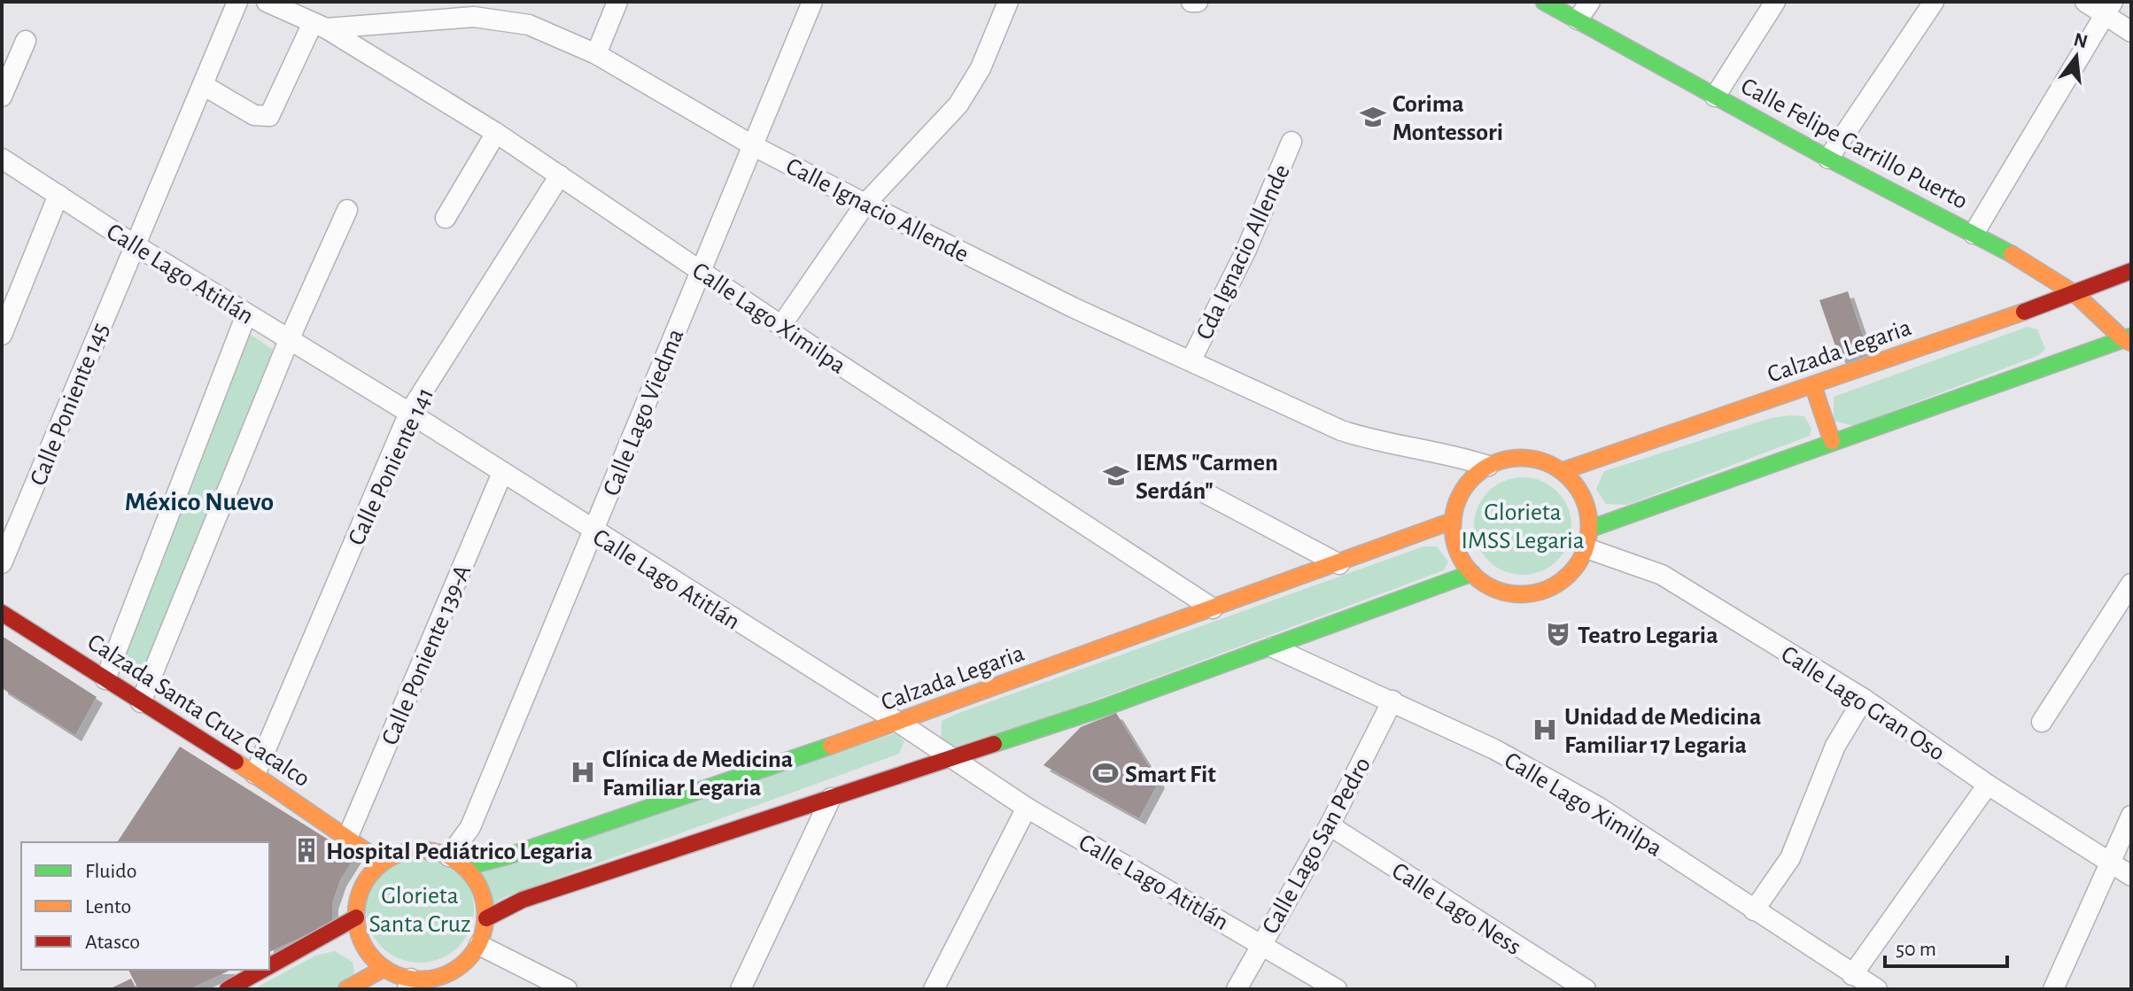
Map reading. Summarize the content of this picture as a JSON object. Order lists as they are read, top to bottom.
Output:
{
  "streets": {
    "main road": ["Calle Felipe Carrillo Puerto", "Calzada Legaria", "Calzada Santa Cruz Cacalco"],
    "street": [
      "Calle Ignacio Allende",
      "Cda Ignacio Allende",
      "Calle Lago Atitlán",
      "Calle Lago Ximilpa",
      "Calle Poniente 145",
      "Calle Lago Viedma",
      "Calle Poniente 141",
      "Calle Poniente 139-A",
      "Calle Lago Gran Oso",
      "Calle Lago San Pedro",
      "Calle Lago Ness"
    ]
  },
  "crossings": [
    ["Calle Felipe Carrillo Puerto", "Calzada Legaria"],
    ["Calle Ignacio Allende", "Cda Ignacio Allende"],
    ["Calle Ignacio Allende", "Calle Lago Ximilpa"],
    ["Calle Ignacio Allende", "Calzada Legaria"],
    ["Calle Ignacio Allende", "Calle Lago Viedma"],
    ["Calle Ignacio Allende", "Calle Lago Gran Oso"],
    ["Calle Lago Atitlán", "Calzada Legaria"],
    ["Calle Lago Atitlán", "Calle Poniente 145"],
    ["Calle Lago Atitlán", "Calle Lago Viedma"],
    ["Calle Lago Atitlán", "Calle Poniente 141"],
    ["Calle Lago Atitlán", "Calle Poniente 139-A"],
    ["Calle Lago Atitlán", "Calle Lago San Pedro"],
    ["Calle Lago Ximilpa", "Calzada Legaria"],
    ["Calle Lago Ximilpa", "Calle Lago Viedma"],
    ["Calle Lago Ximilpa", "Calle Poniente 141"],
    ["Calle Lago Ximilpa", "Calle Lago San Pedro"],
    ["Calzada Legaria", "Calle Lago Viedma"],
    ["Calzada Legaria", "Calle Lago Gran Oso"],
    ["Calzada Legaria", "Calzada Santa Cruz Cacalco"],
    ["Calle Lago Viedma", "Calzada Santa Cruz Cacalco"],
    ["Calle Poniente 141", "Calzada Santa Cruz Cacalco"],
    ["Calle Poniente 139-A", "Calzada Santa Cruz Cacalco"],
    ["Calle Lago San Pedro", "Calle Lago Ness"]
  ],
  "districts": ["México Nuevo"],
  "parks": ["Glorieta IMSS Legaria", "Glorieta Santa Cruz"],
  "places": {
    "school or university": ["Corima Montessori", "IEMS \"Carmen Serdán\""],
    "theatre": ["Teatro Legaria"],
    "hospital": ["Unidad de Medicina Familiar 17 Legaria", "Clínica de Medicina Familiar Legaria"],
    "sports": ["Smart Fit"],
    "building": ["Hospital Pediátrico Legaria"]
  },
  "legend": ["Fluido", "Lento", "Atasco"],
  "scale_bar": "50 m",
  "north": "top"
}
